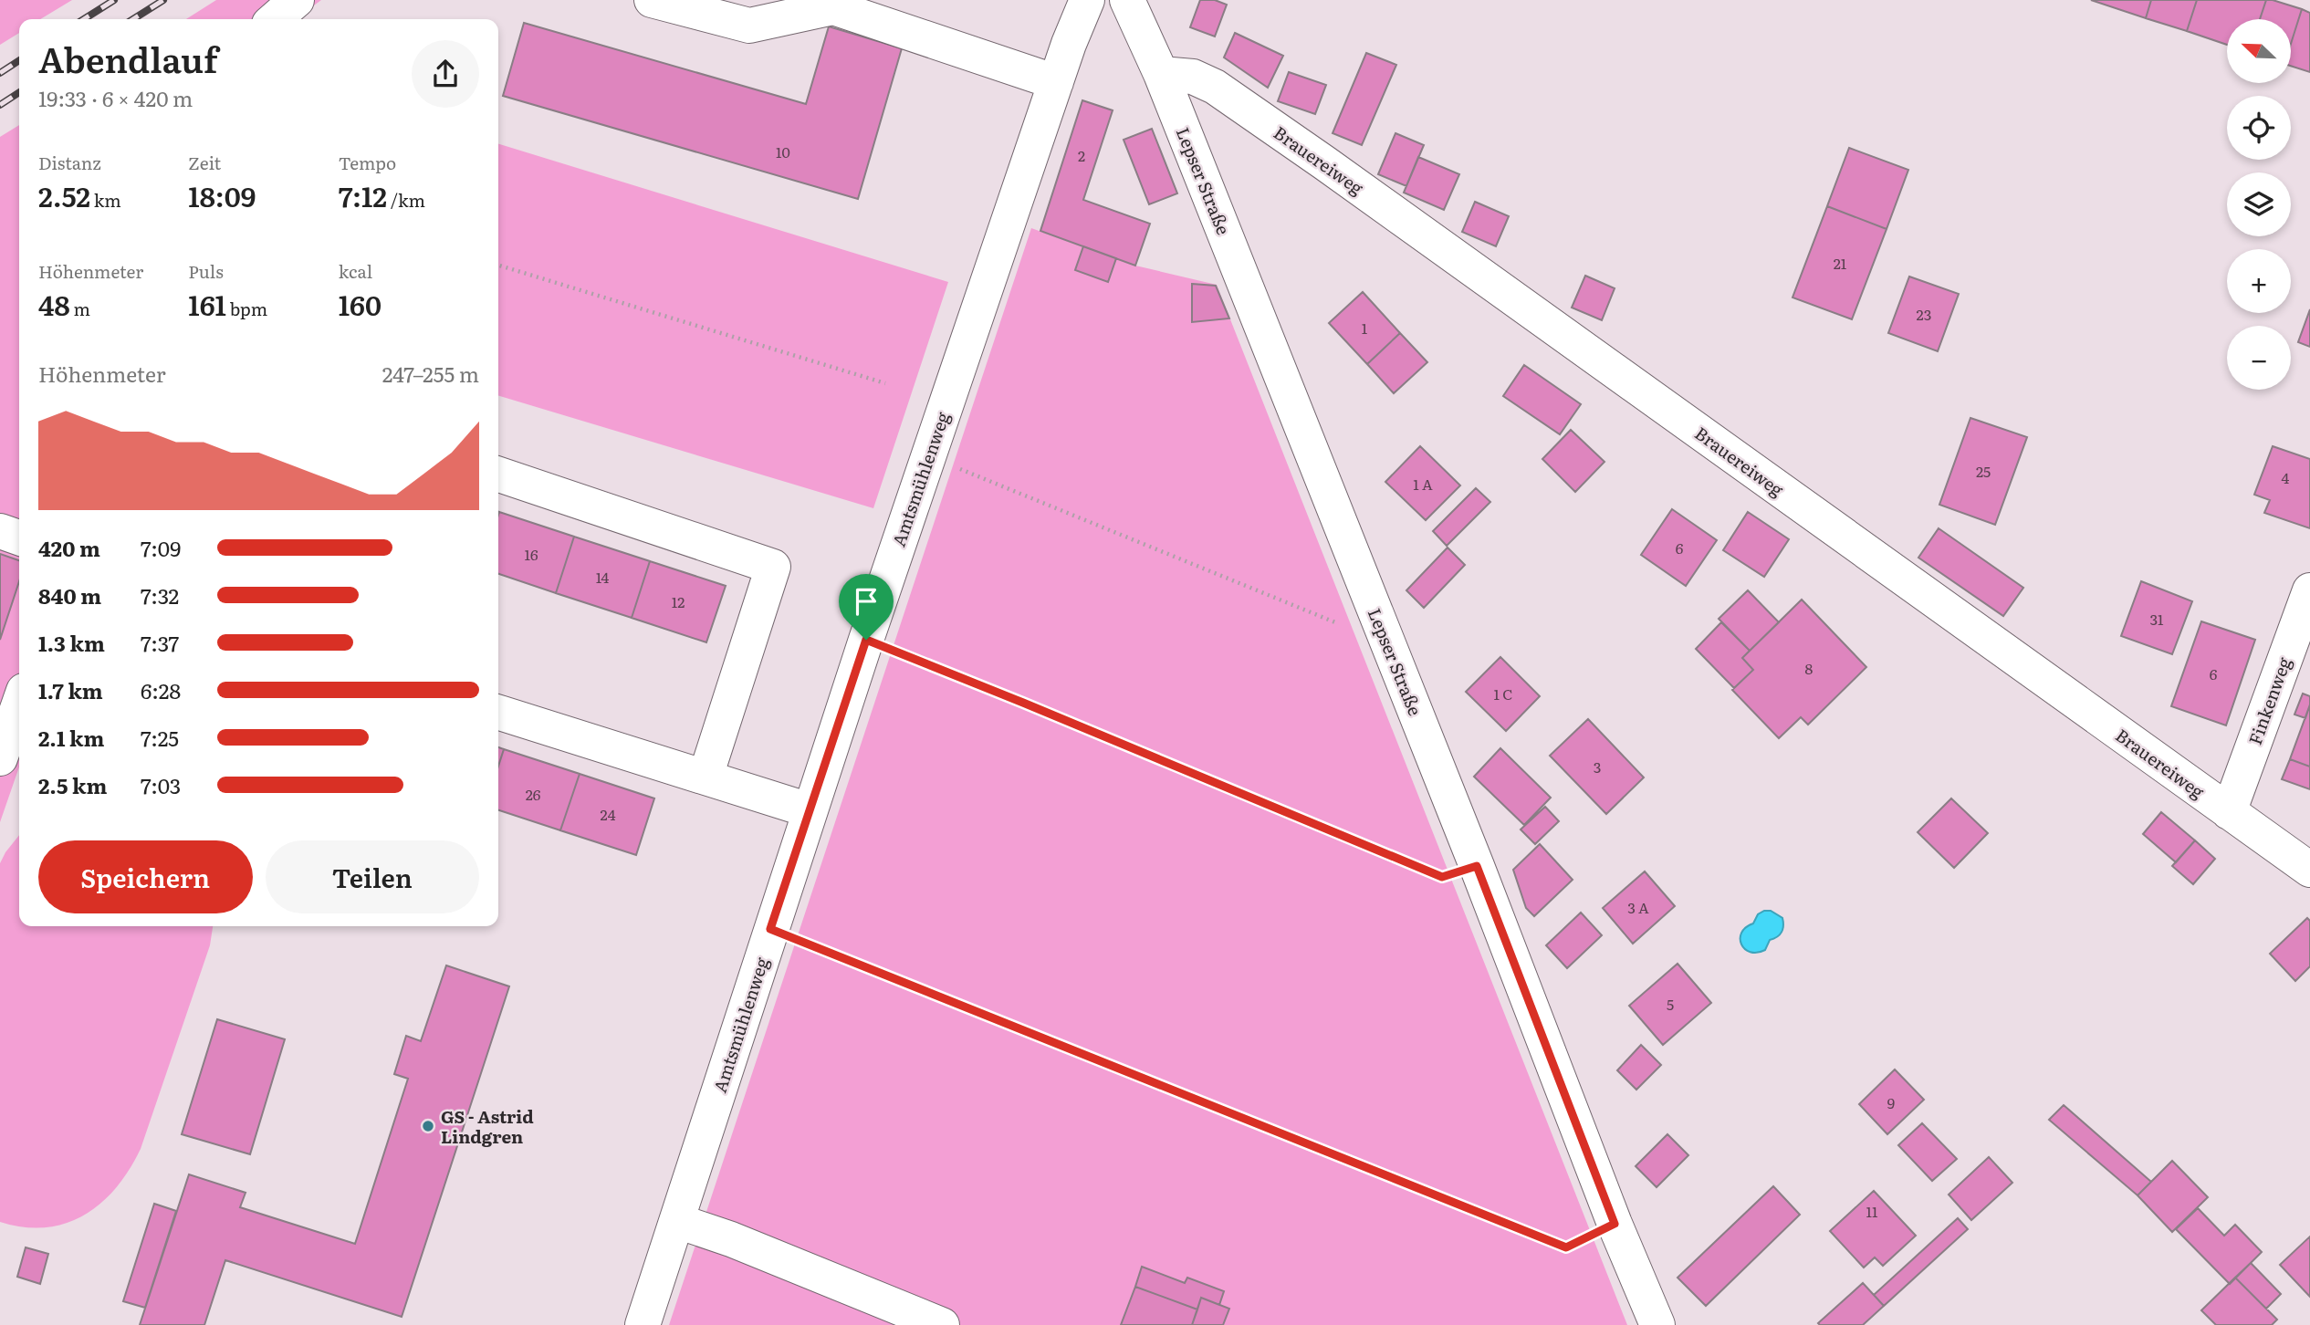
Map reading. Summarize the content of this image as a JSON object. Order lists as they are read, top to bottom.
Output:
{
  "streets": {
    "street": [
      "Brauereiweg",
      "Lepser Straße",
      "Amtsmühlenweg",
      "Finkenweg"
    ]
  },
  "crossings": [
    ["Brauereiweg", "Lepser Straße"],
    ["Brauereiweg", "Finkenweg"]
  ],
  "places": ["GS - Astrid Lindgren"],
  "house_numbers": [
    "10",
    "2",
    "21",
    "23",
    "1",
    "25",
    "4",
    "1 A",
    "6",
    "16",
    "14",
    "12",
    "31",
    "8",
    "6",
    "1 C",
    "3",
    "26",
    "24",
    "3 A",
    "5",
    "9",
    "11"
  ],
  "north": "top left",
  "page": {
    "map_buttons": ["+", "−"],
    "heading": ["Abendlauf", "19:33 · 6 × 420 m"],
    "stats": [
      ["Distanz", "2.52 km"],
      ["Zeit", "18:09"],
      ["Tempo", "7:12 /km"],
      ["Höhenmeter", "48 m"],
      ["Puls", "161 bpm"],
      ["kcal", "160"]
    ],
    "chart": ["Höhenmeter", "247–255 m"],
    "list": [
      {
        "name": "420 m",
        "note": "7:09"
      },
      {
        "name": "840 m",
        "note": "7:32"
      },
      {
        "name": "1.3 km",
        "note": "7:37"
      },
      {
        "name": "1.7 km",
        "note": "6:28"
      },
      {
        "name": "2.1 km",
        "note": "7:25"
      },
      {
        "name": "2.5 km",
        "note": "7:03"
      }
    ],
    "buttons": ["Speichern", "Teilen"]
  }
}
